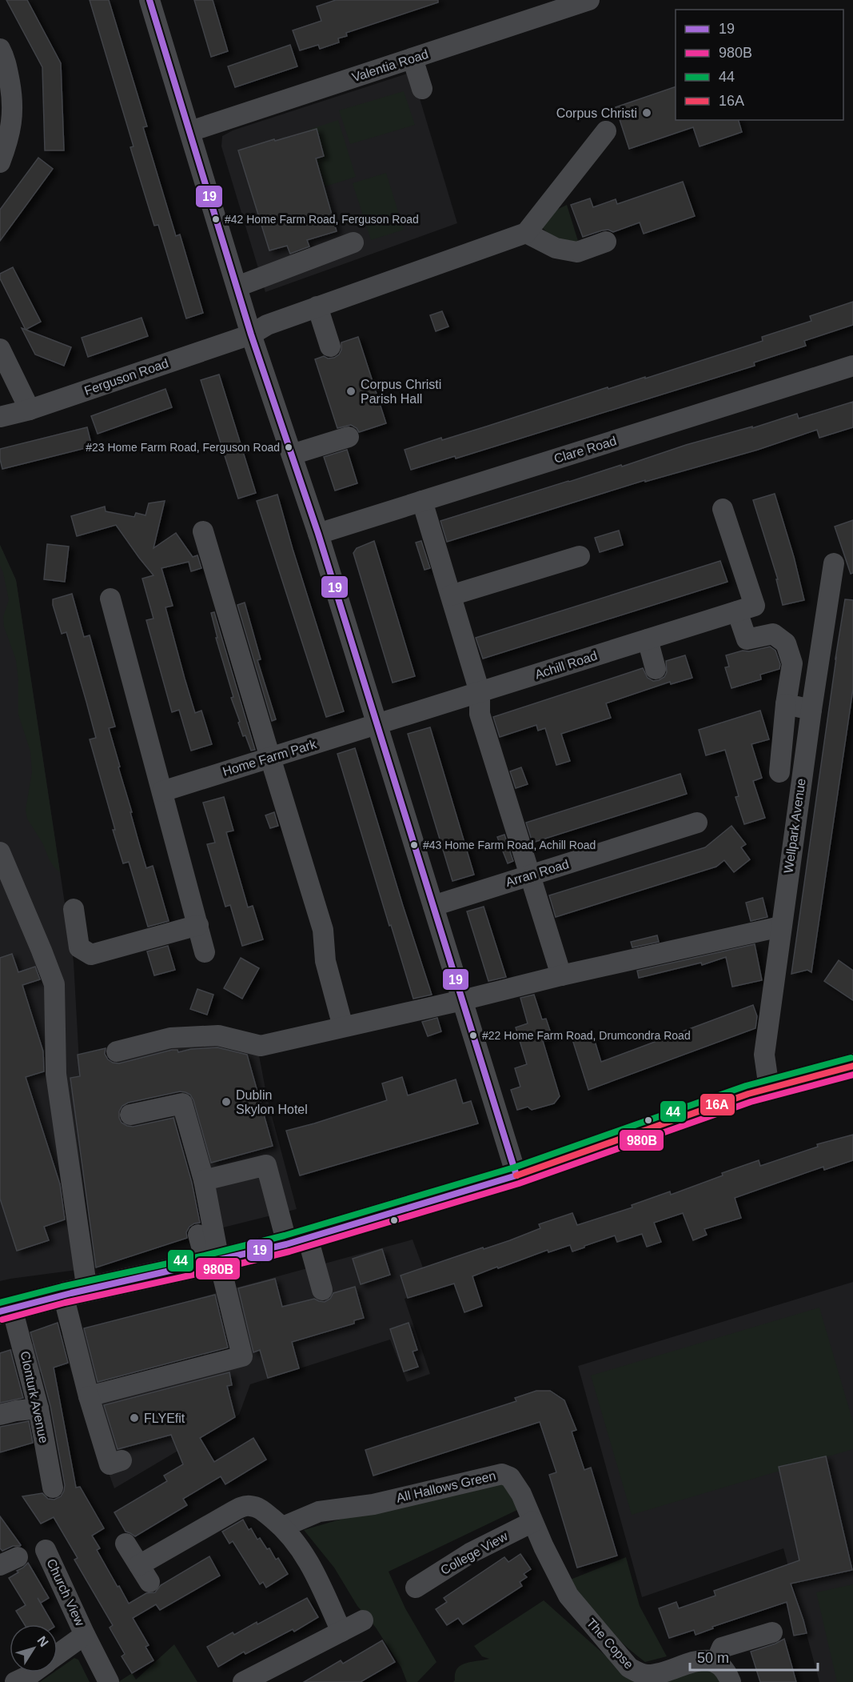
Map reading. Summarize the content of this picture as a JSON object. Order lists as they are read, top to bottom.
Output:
{
  "streets": {
    "street": [
      "Valentia Road",
      "Ferguson Road",
      "Clare Road",
      "Achill Road",
      "Home Farm Park",
      "Wellpark Avenue",
      "Arran Road",
      "Clonturk Avenue",
      "All Hallows Green",
      "College View",
      "Church View",
      "The Copse"
    ]
  },
  "crossings": [
    ["Achill Road", "Home Farm Park"],
    ["All Hallows Green", "College View"],
    ["All Hallows Green", "The Copse"]
  ],
  "places": [
    "Corpus Christi",
    "#42 Home Farm Road, Ferguson Road",
    "Corpus Christi Parish Hall",
    "#23 Home Farm Road, Ferguson Road",
    "#43 Home Farm Road, Achill Road",
    "#22 Home Farm Road, Drumcondra Road",
    "Dublin Skylon Hotel",
    "FLYEfit"
  ],
  "lines": [
    "transit line 19",
    "transit line 44",
    "transit line 16A",
    "transit line 980B"
  ],
  "legend": [
    "19",
    "980B",
    "44",
    "16A"
  ],
  "scale_bar": "50 m",
  "north": "top right"
}
